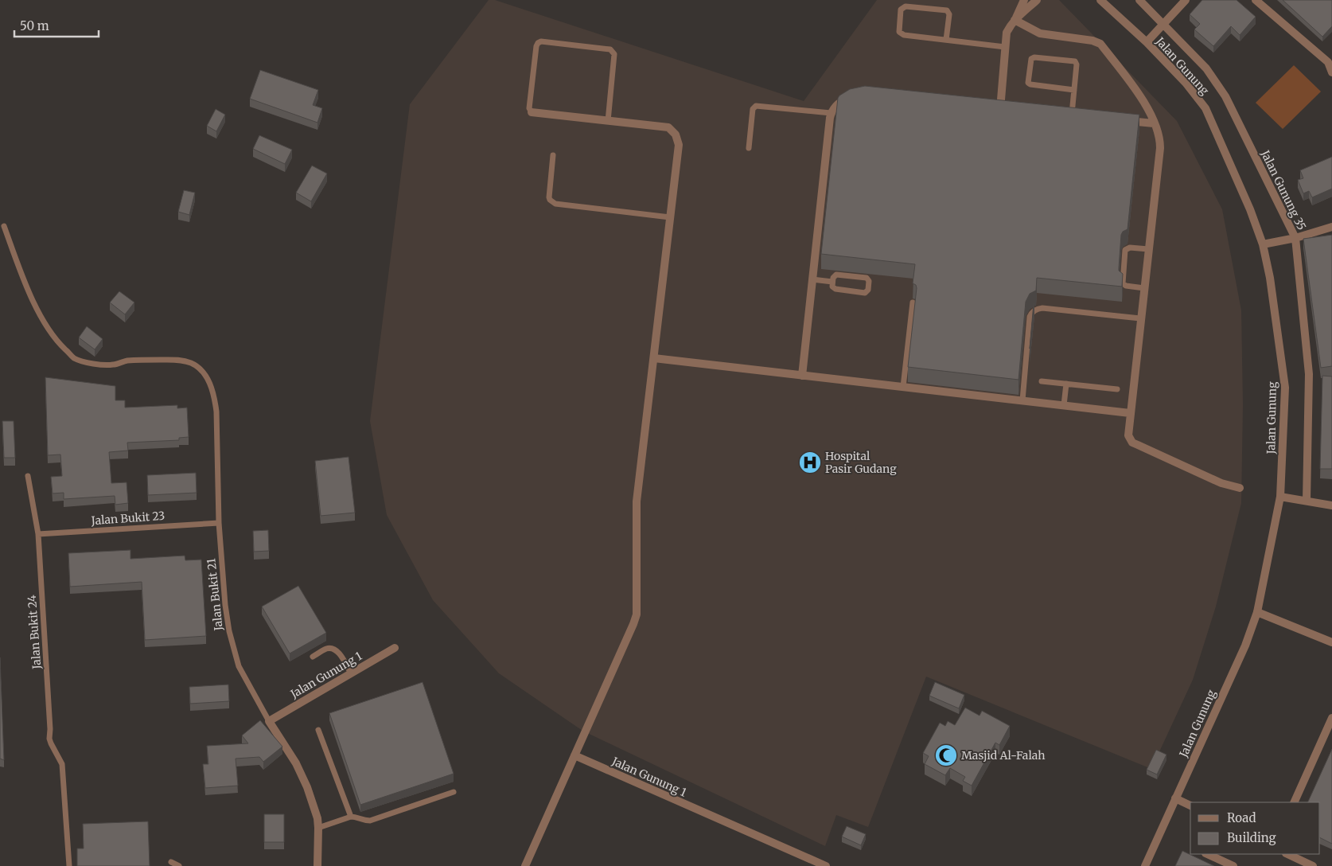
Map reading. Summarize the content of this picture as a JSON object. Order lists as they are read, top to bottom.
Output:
{
  "streets": {
    "street": [
      "Jalan Gunung",
      "Jalan Gunung 35",
      "Jalan Bukit 21",
      "Jalan Gunung 1"
    ],
    "lane": ["Jalan Bukit 23", "Jalan Bukit 24"]
  },
  "crossings": [
    ["Jalan Bukit 23", "Jalan Bukit 21"],
    ["Jalan Bukit 23", "Jalan Bukit 24"],
    ["Jalan Bukit 21", "Jalan Gunung 1"]
  ],
  "places": {
    "hospital": ["Hospital Pasir Gudang"],
    "mosque": ["Masjid Al-Falah"]
  },
  "legend": ["Road", "Building"],
  "scale_bar": "50 m"
}
